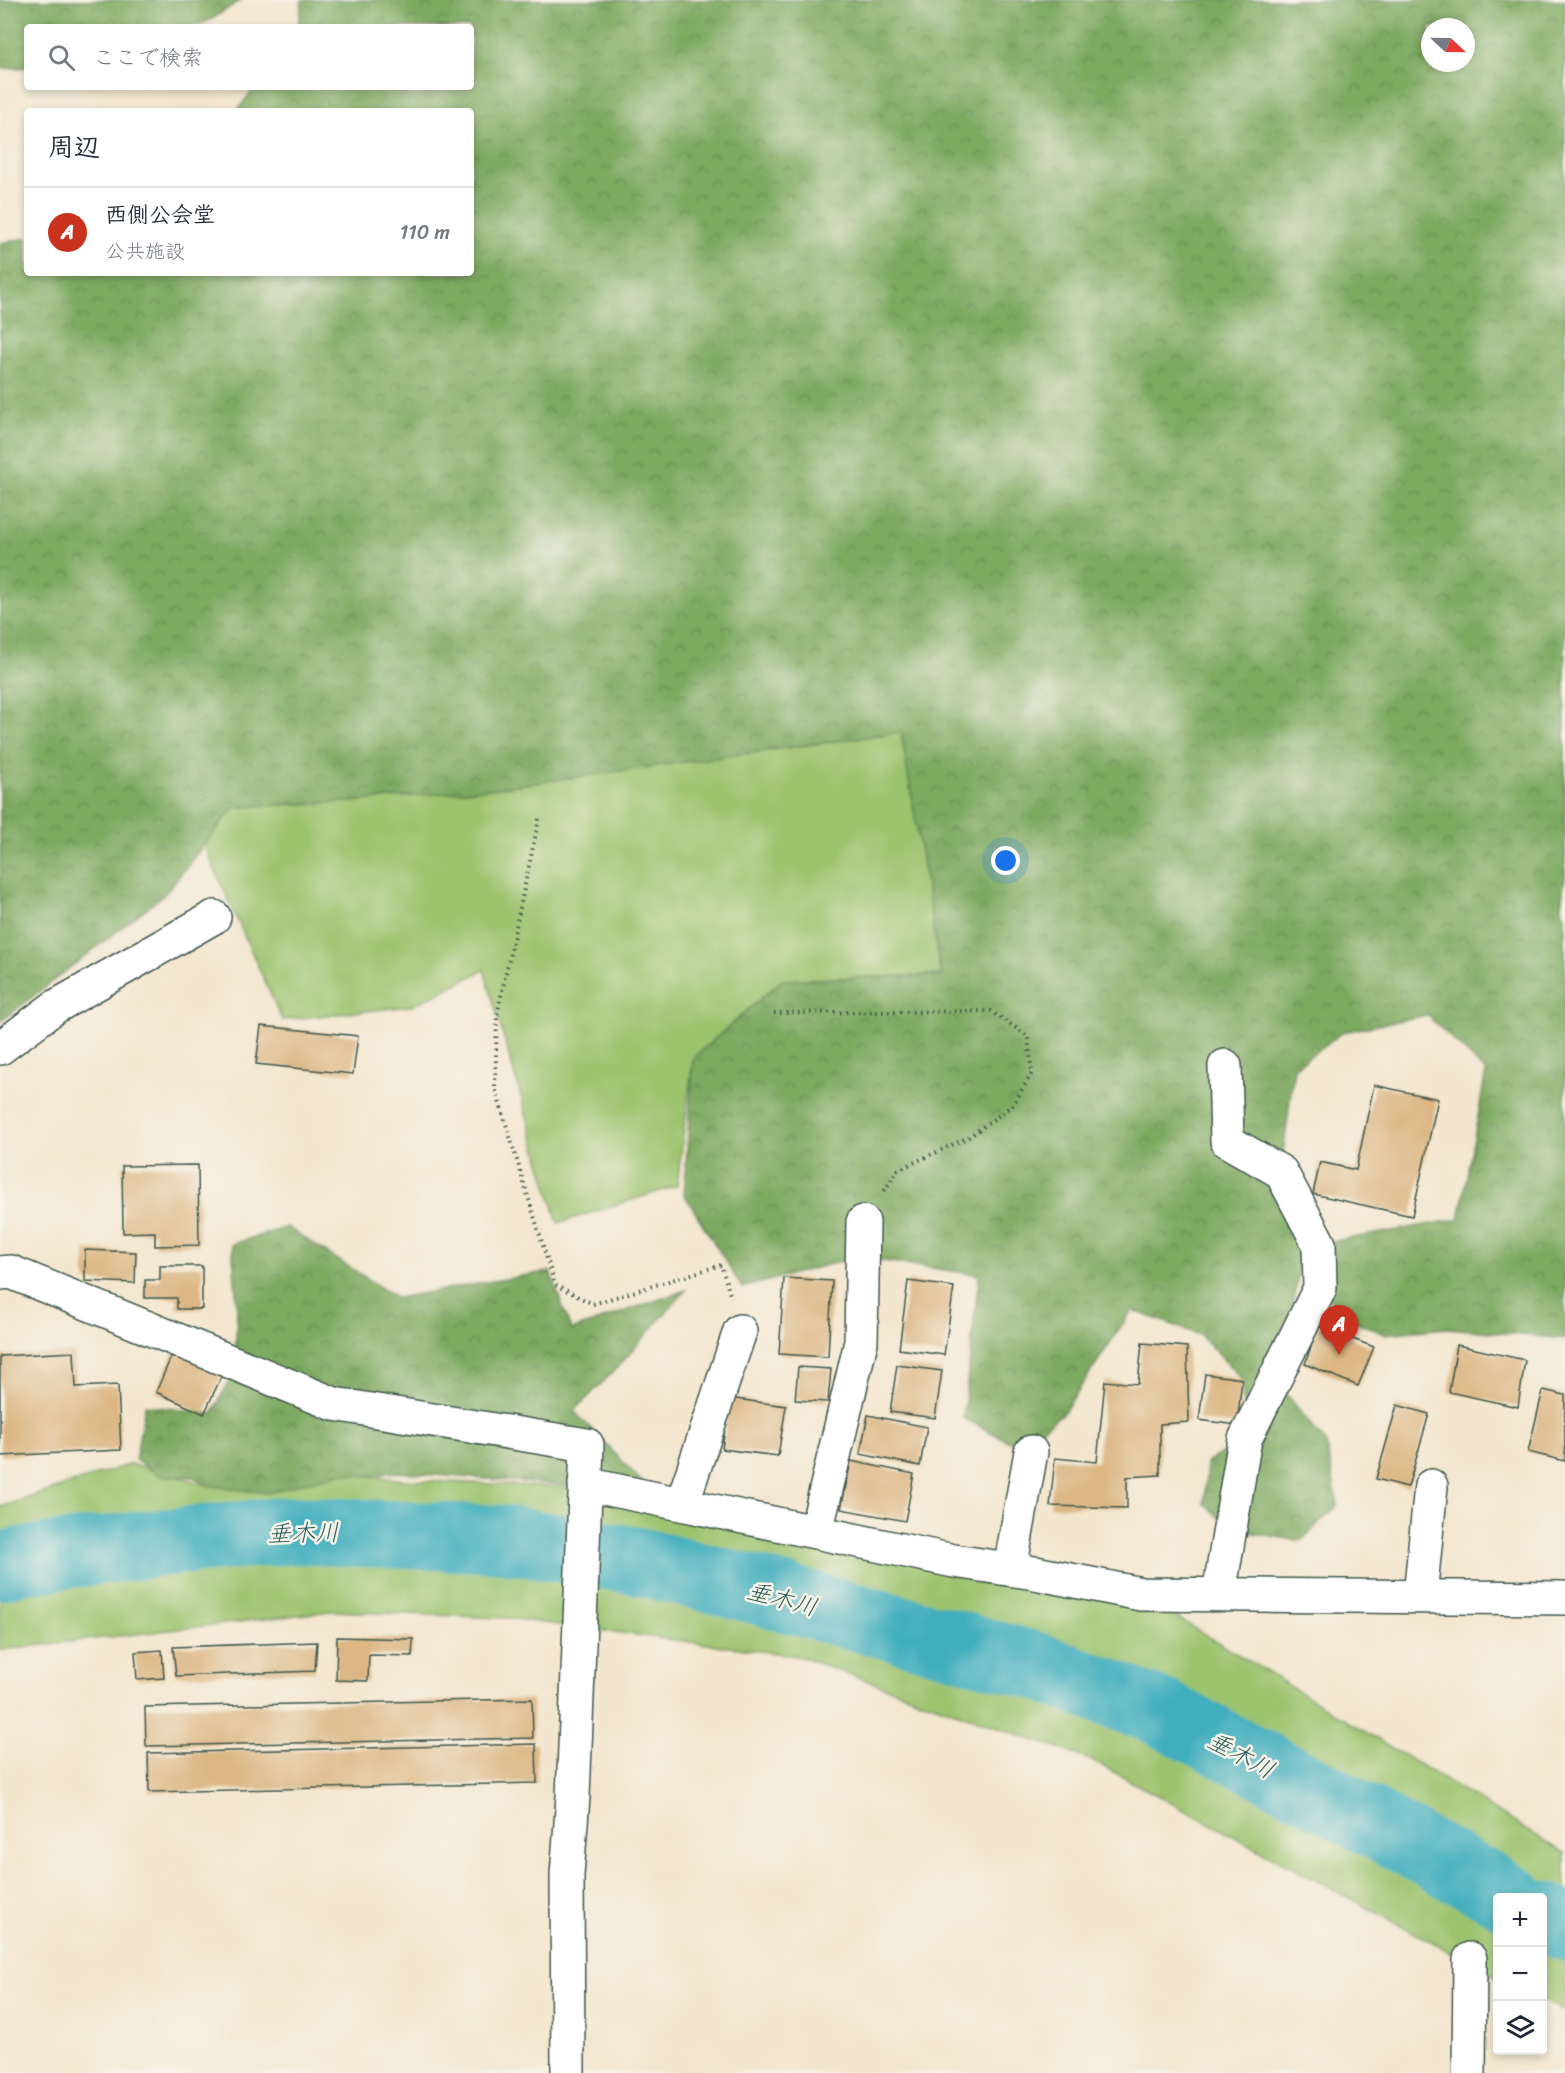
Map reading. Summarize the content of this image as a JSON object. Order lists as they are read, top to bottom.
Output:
{
  "water": ["垂木川"],
  "north": "right",
  "page": {
    "search": "ここで検索",
    "heading": "周辺",
    "list": [
      {
        "mark": "A",
        "name": "西側公会堂",
        "note": "公共施設",
        "value": "110 m"
      }
    ],
    "pins": "A",
    "map_buttons": ["+", "−"]
  }
}
